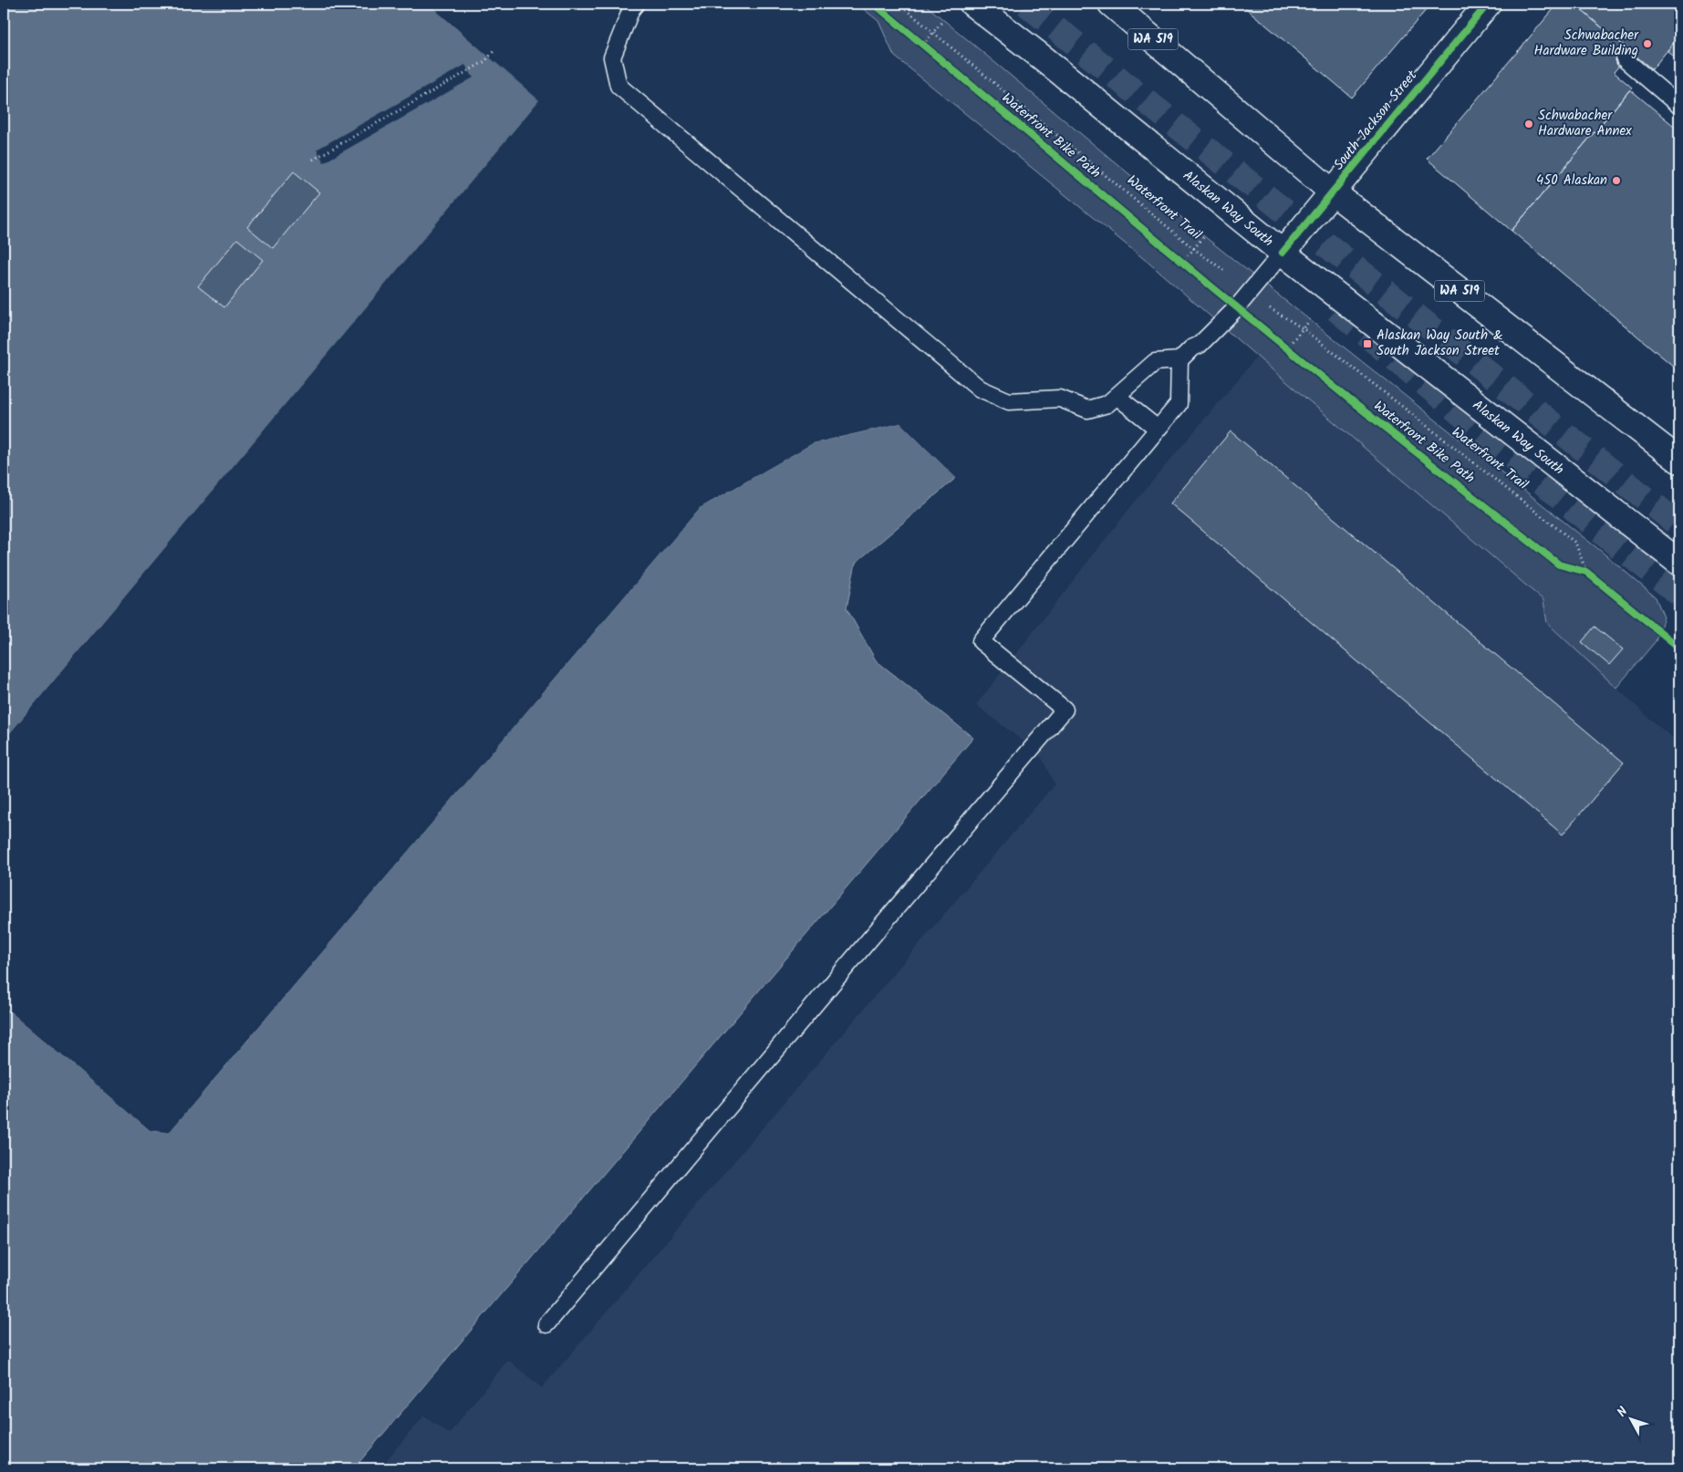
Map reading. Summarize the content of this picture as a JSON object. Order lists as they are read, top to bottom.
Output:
{
  "streets": {
    "main road": ["WA 519", "South Jackson Street", "Alaskan Way South"],
    "path": ["Waterfront Trail"],
    "cycle path": ["Waterfront Bike Path"]
  },
  "crossings": [
    ["WA 519", "South Jackson Street"],
    ["South Jackson Street", "Alaskan Way South"]
  ],
  "places": {
    "other": ["Schwabacher Hardware Building", "Schwabacher Hardware Annex", "450 Alaskan"],
    "transit": ["Alaskan Way South & South Jackson Street"]
  },
  "north": "top left"
}
